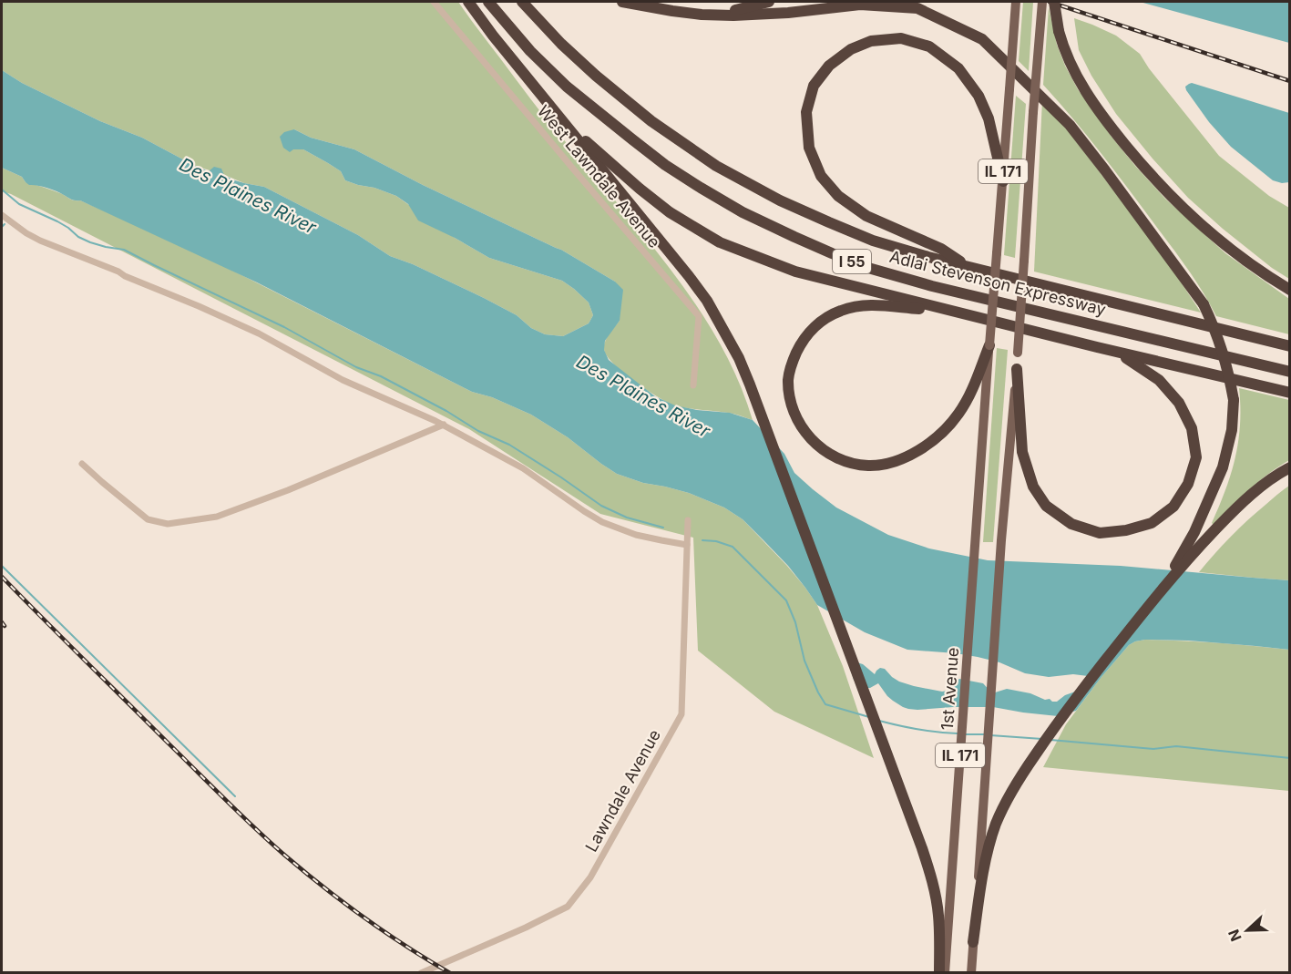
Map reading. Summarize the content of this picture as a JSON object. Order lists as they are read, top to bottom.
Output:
{
  "streets": {
    "highway": ["I 55", "Adlai Stevenson Expressway"],
    "main road": ["IL 171", "1st Avenue"],
    "street": ["West Lawndale Avenue", "Lawndale Avenue"]
  },
  "crossings": [
    ["IL 171", "1st Avenue"]
  ],
  "water": ["Des Plaines River"],
  "north": "left"
}
